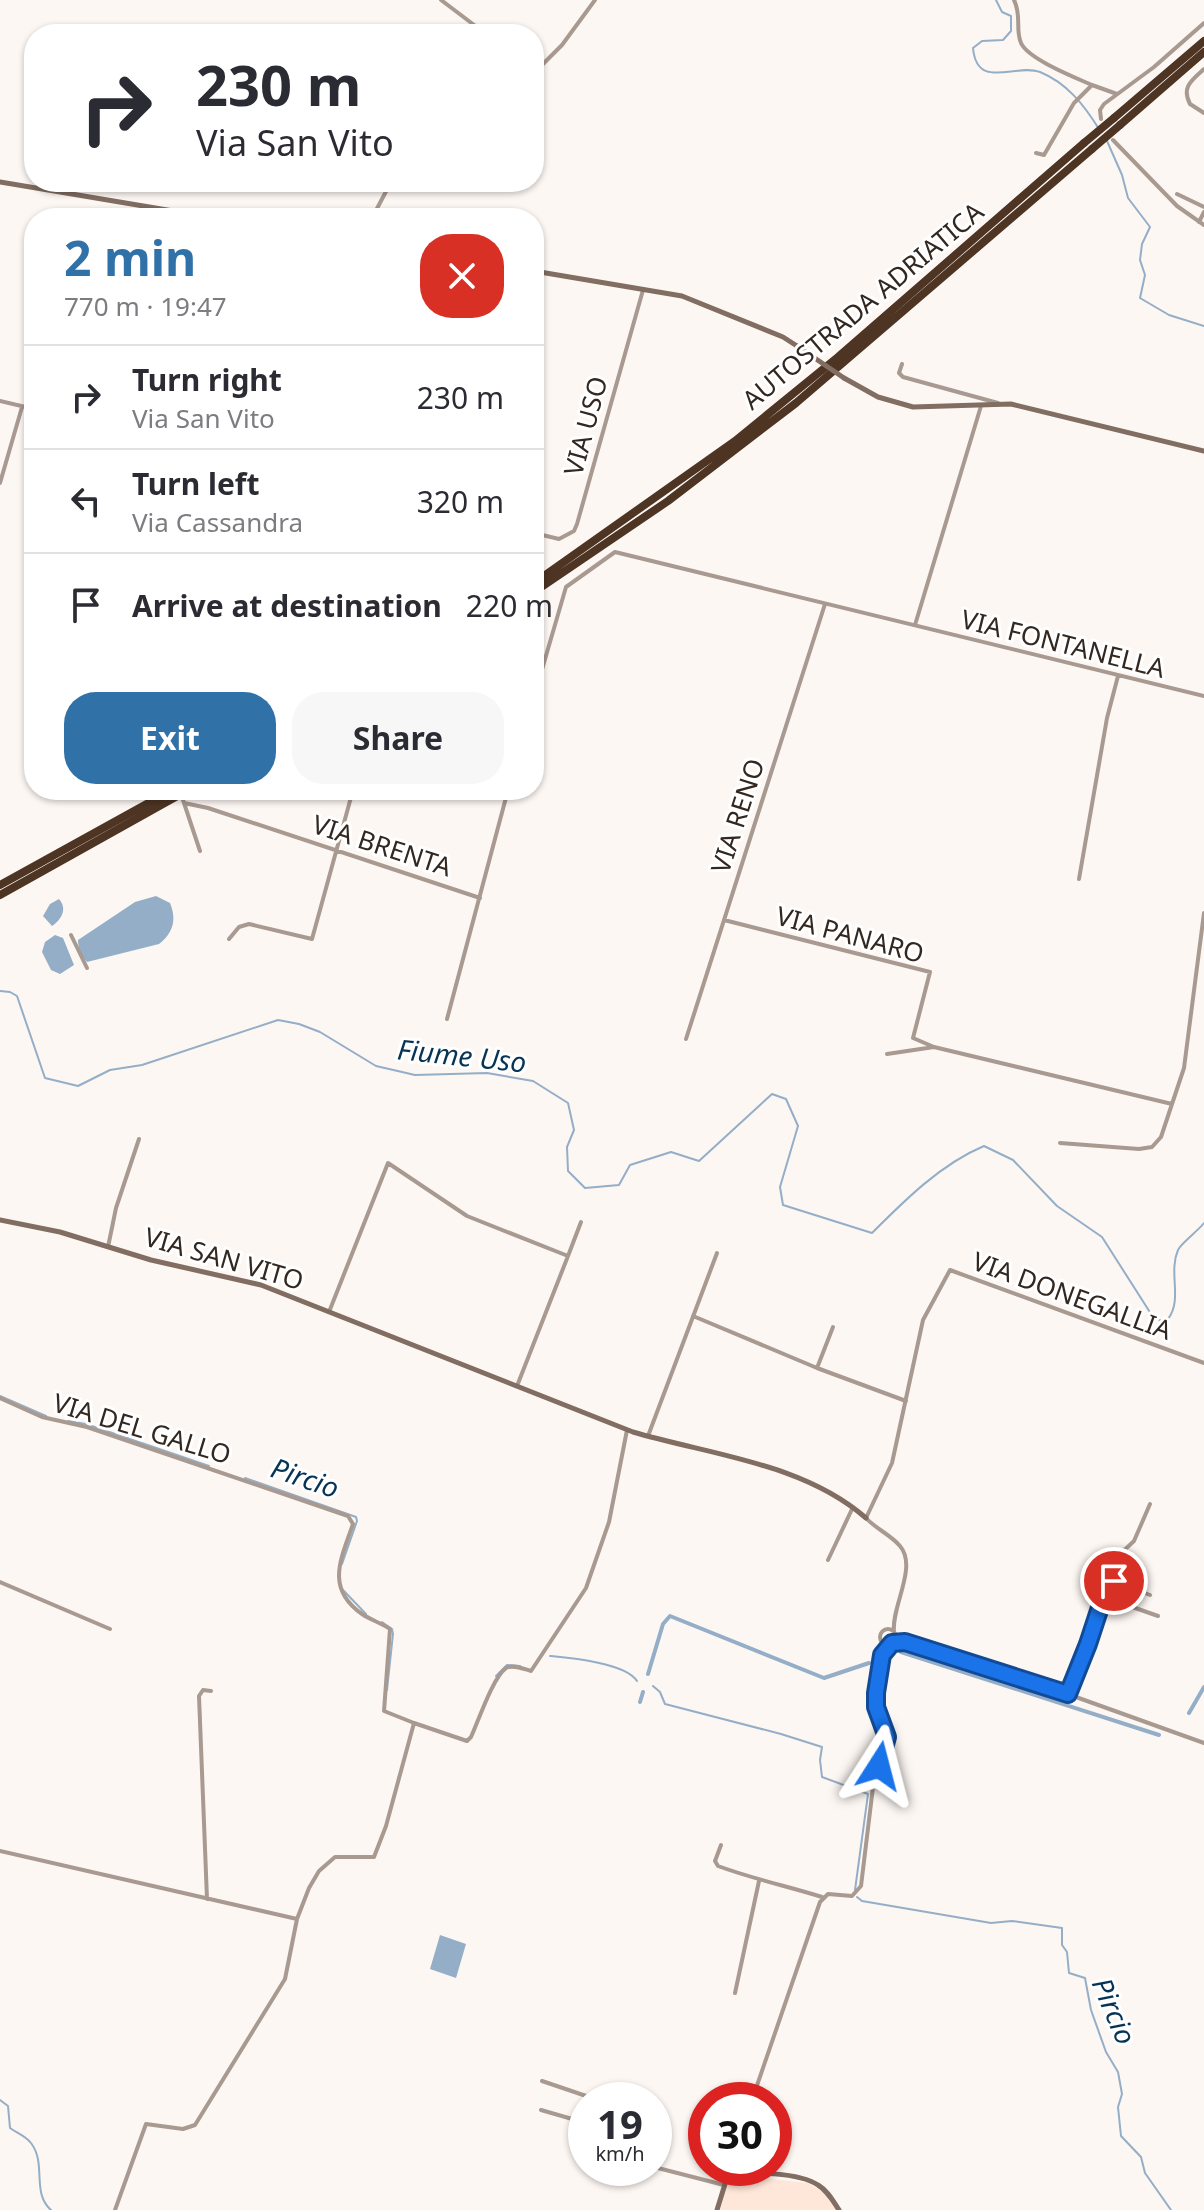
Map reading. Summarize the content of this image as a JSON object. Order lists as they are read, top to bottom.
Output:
{
  "streets": {
    "highway": ["AUTOSTRADA ADRIATICA"],
    "street": [
      "VIA USO",
      "VIA FONTANELLA",
      "VIA RENO",
      "VIA BRENTA",
      "VIA PANARO",
      "VIA SAN VITO",
      "VIA DONEGALLIA",
      "VIA DEL GALLO"
    ]
  },
  "crossings": [
    ["VIA FONTANELLA", "VIA RENO"],
    ["VIA RENO", "VIA PANARO"],
    ["VIA SAN VITO", "VIA DONEGALLIA"]
  ],
  "water": ["Fiume Uso", "Pircio"],
  "page": {
    "turn": ["230 m", "Via San Vito"],
    "heading": ["2 min", "770 m · 19:47"],
    "list": [
      {
        "name": "Turn right",
        "note": "Via San Vito",
        "value": "230 m"
      },
      {
        "name": "Turn left",
        "note": "Via Cassandra",
        "value": "320 m"
      },
      {
        "name": "Arrive at destination",
        "value": "220 m"
      }
    ],
    "buttons": ["Exit", "Share"],
    "speed": "19 km/h",
    "limit": "30"
  }
}
